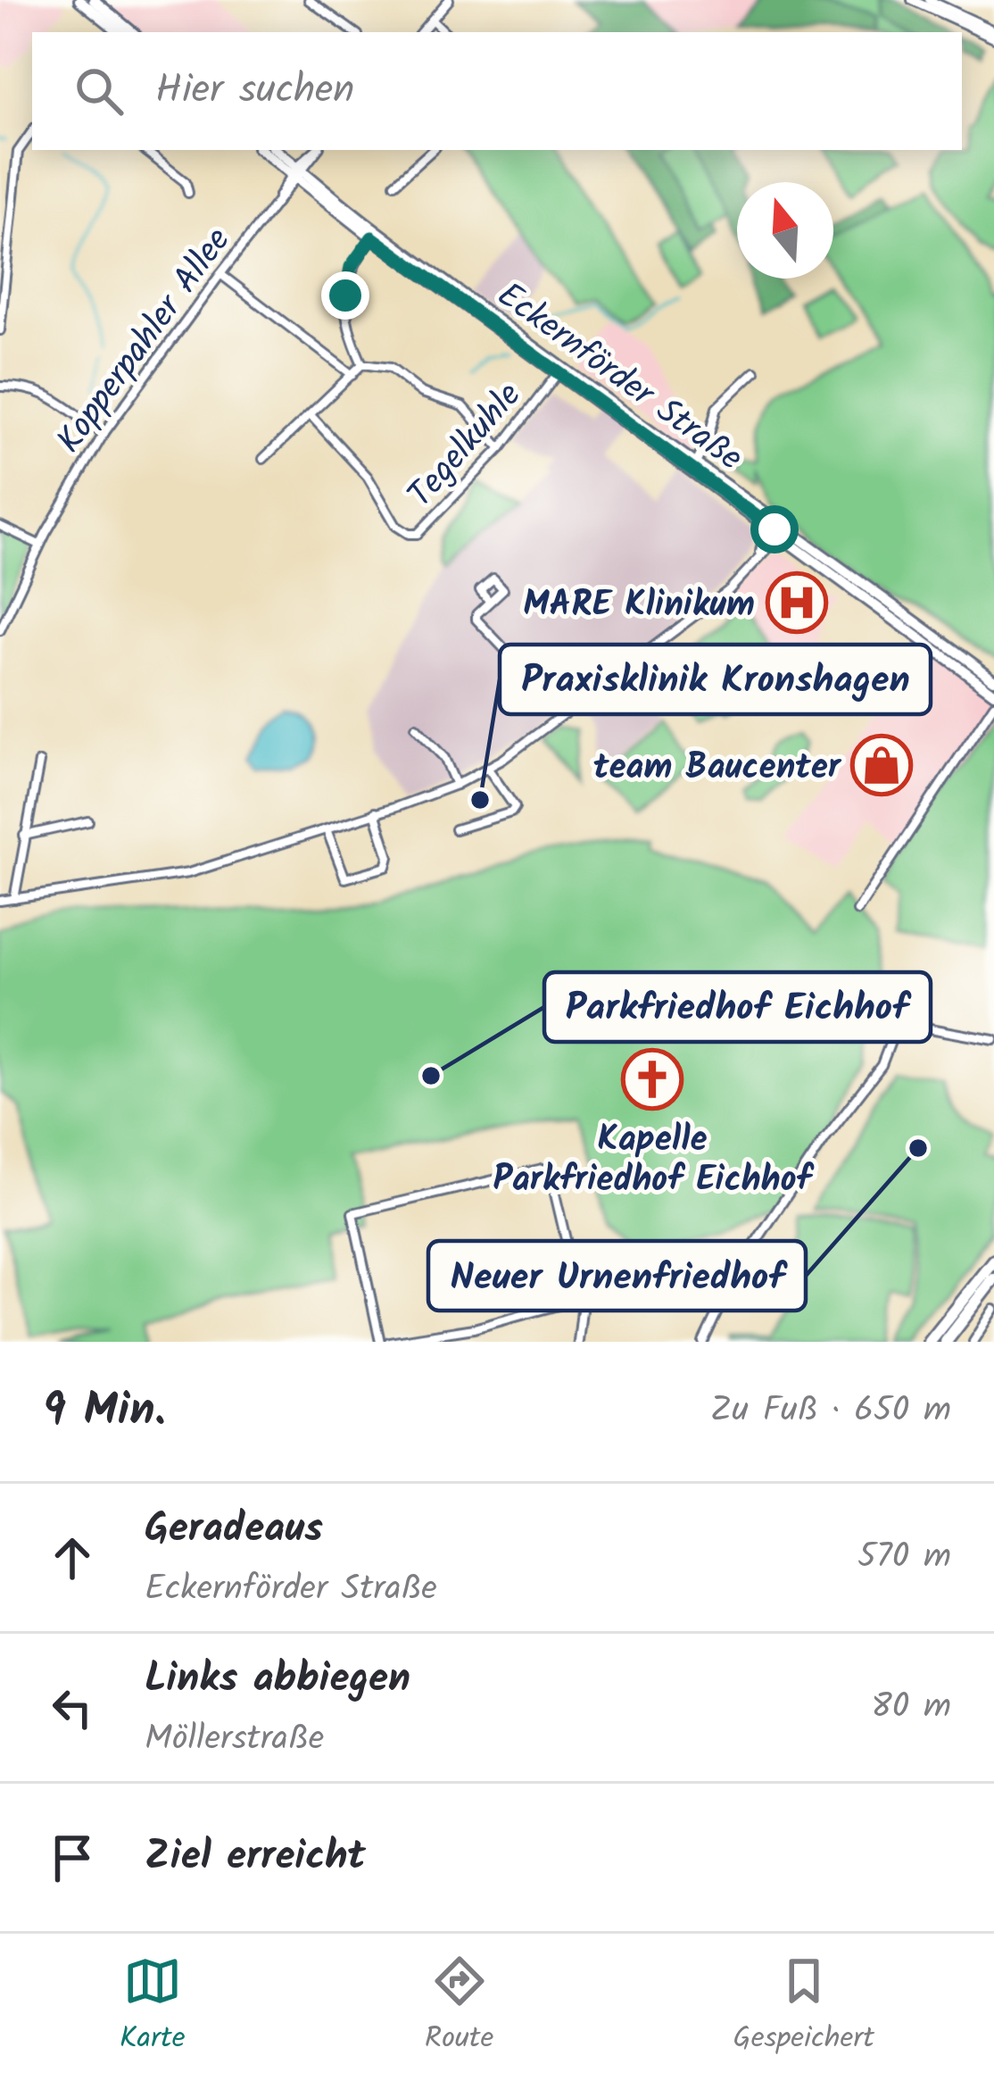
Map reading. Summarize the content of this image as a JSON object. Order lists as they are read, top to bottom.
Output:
{
  "streets": {
    "main road": ["Eckernförder Straße"],
    "street": ["Kopperpahler Allee", "Tegelkuhle"]
  },
  "crossings": [
    ["Kopperpahler Allee", "Eckernförder Straße"],
    ["Eckernförder Straße", "Tegelkuhle"]
  ],
  "places": {
    "hospital": ["MARE Klinikum"],
    "shop": ["team Baucenter"],
    "other": ["Praxisklinik Kronshagen", "Parkfriedhof Eichhof", "Neuer Urnenfriedhof"],
    "church": ["Kapelle Parkfriedhof Eichhof"]
  },
  "north": "top",
  "page": {
    "search": "Hier suchen",
    "heading": ["9 Min.", "Zu Fuß · 650 m"],
    "list": [
      ["Geradeaus", "Eckernförder Straße", "570 m"],
      ["Links abbiegen", "Möllerstraße", "80 m"],
      "Ziel erreicht"
    ],
    "nav": ["Karte", "Route", "Gespeichert"]
  }
}
